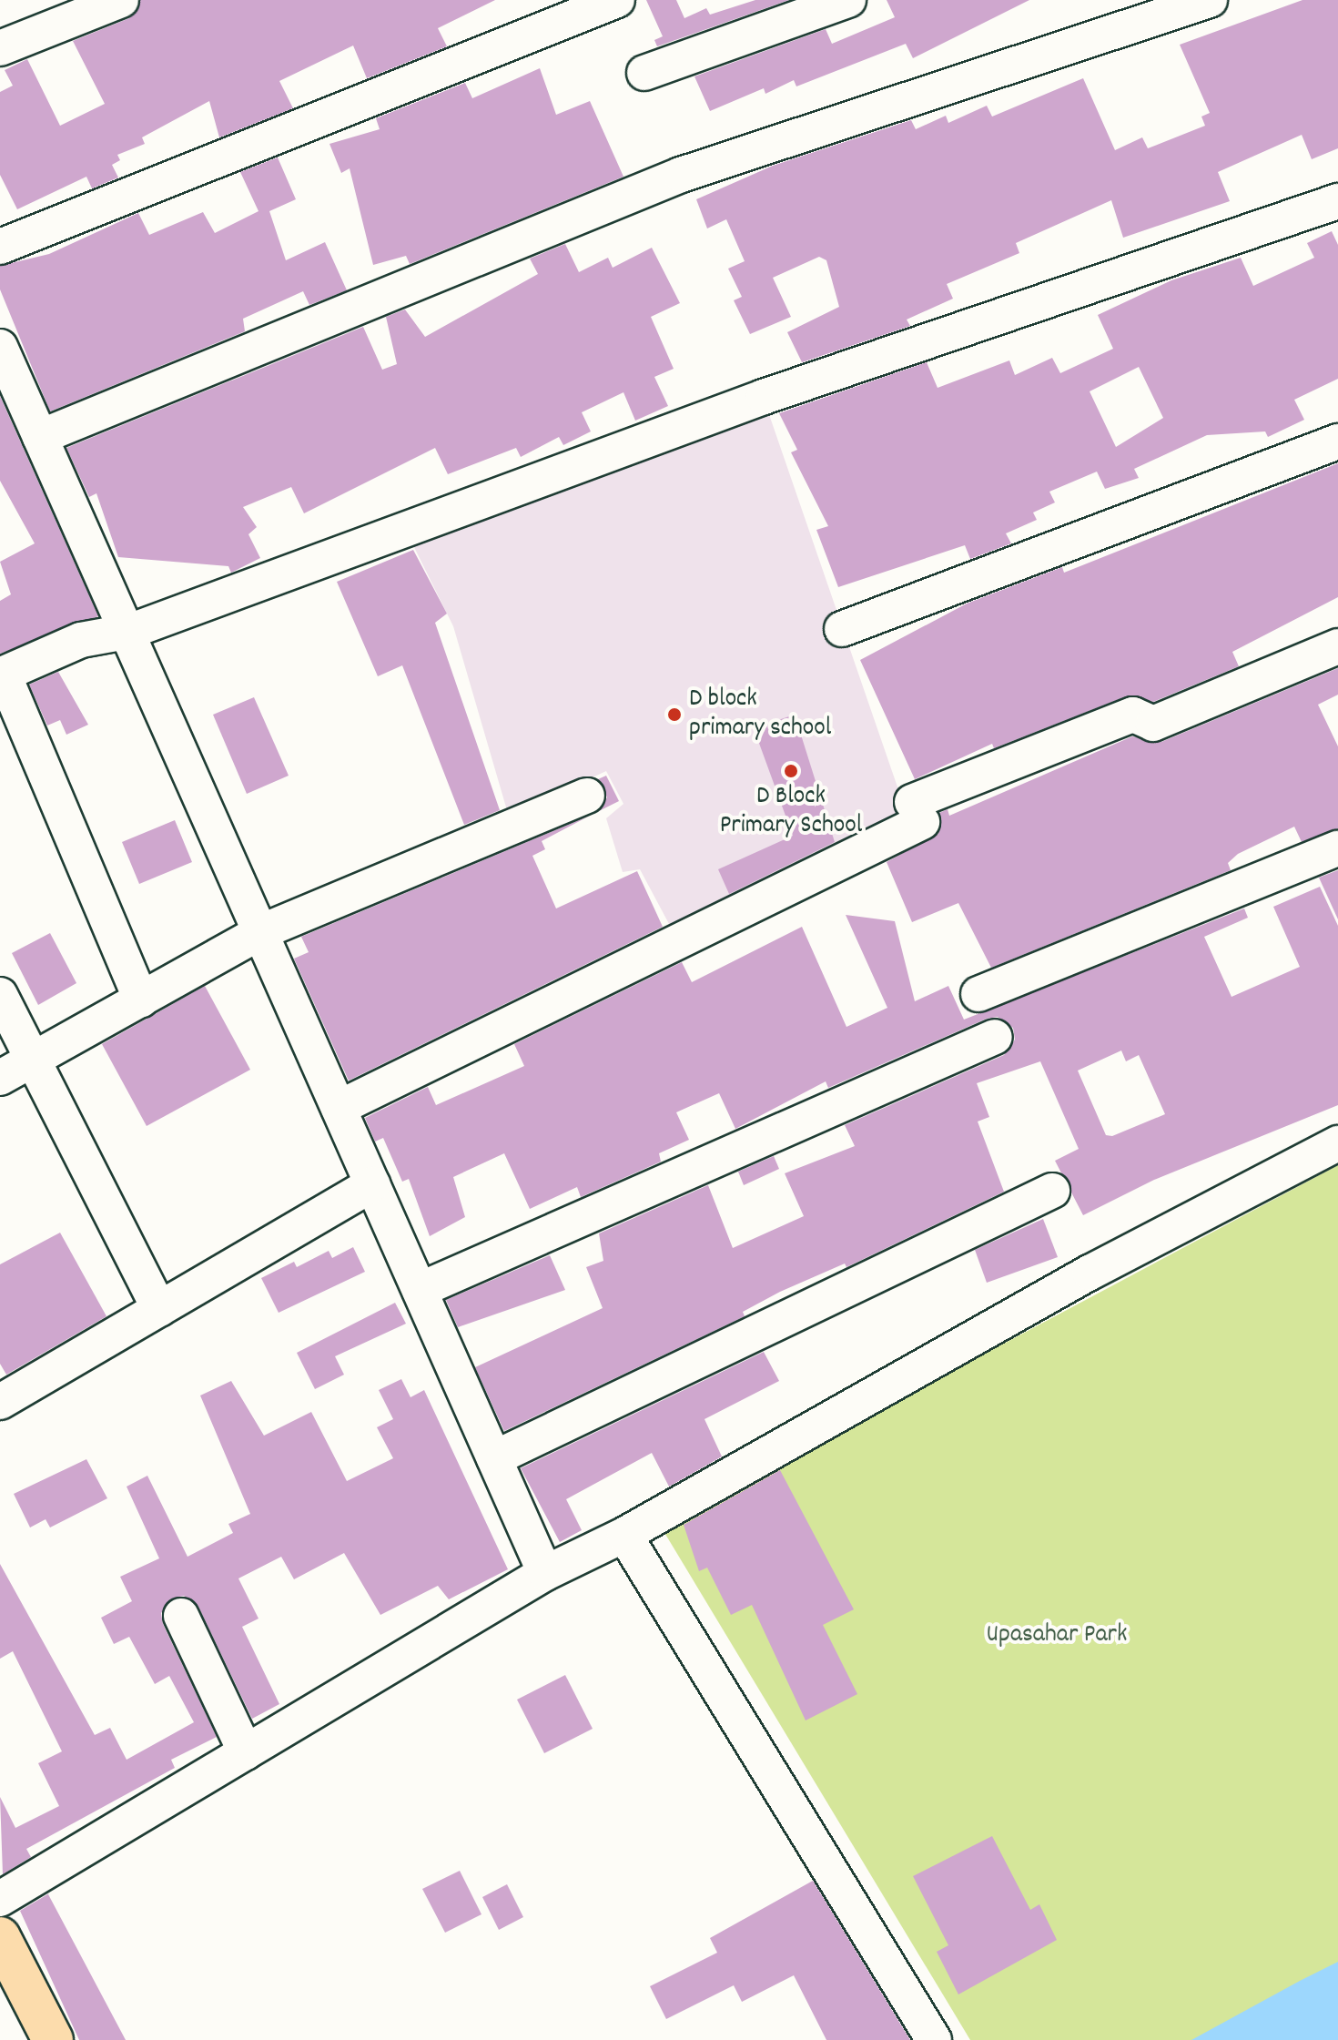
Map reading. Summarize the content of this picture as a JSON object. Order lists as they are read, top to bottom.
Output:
{
  "parks": ["Upasahar Park"],
  "places": ["D block primary school", "D Block Primary School"]
}
